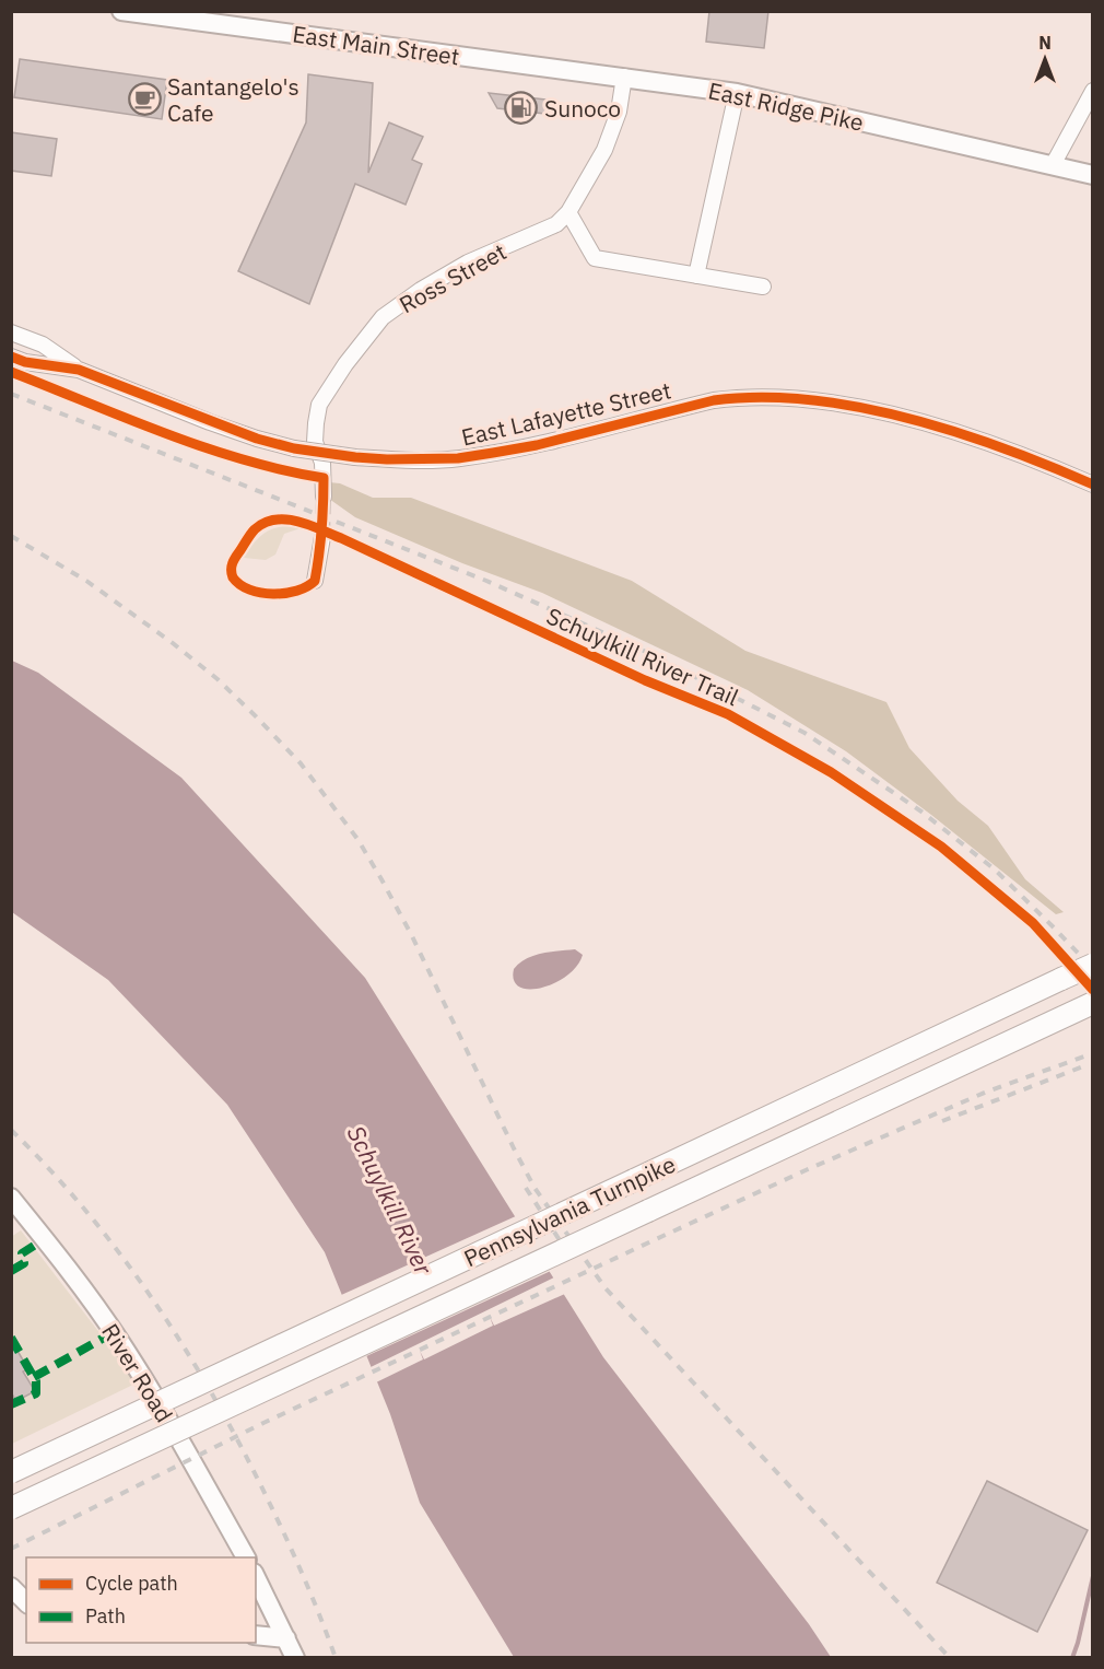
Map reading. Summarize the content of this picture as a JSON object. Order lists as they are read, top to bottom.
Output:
{
  "streets": {
    "highway": ["Pennsylvania Turnpike"],
    "main road": ["East Main Street", "East Ridge Pike", "River Road"],
    "street": ["Ross Street", "East Lafayette Street"],
    "cycle path": ["Schuylkill River Trail"]
  },
  "crossings": [
    ["East Main Street", "East Ridge Pike"],
    ["East Ridge Pike", "Ross Street"]
  ],
  "water": ["Schuylkill River"],
  "places": {
    "cafe": ["Santangelo's Cafe"],
    "fuel station": ["Sunoco"]
  },
  "legend": ["Cycle path", "Path"],
  "north": "top"
}
